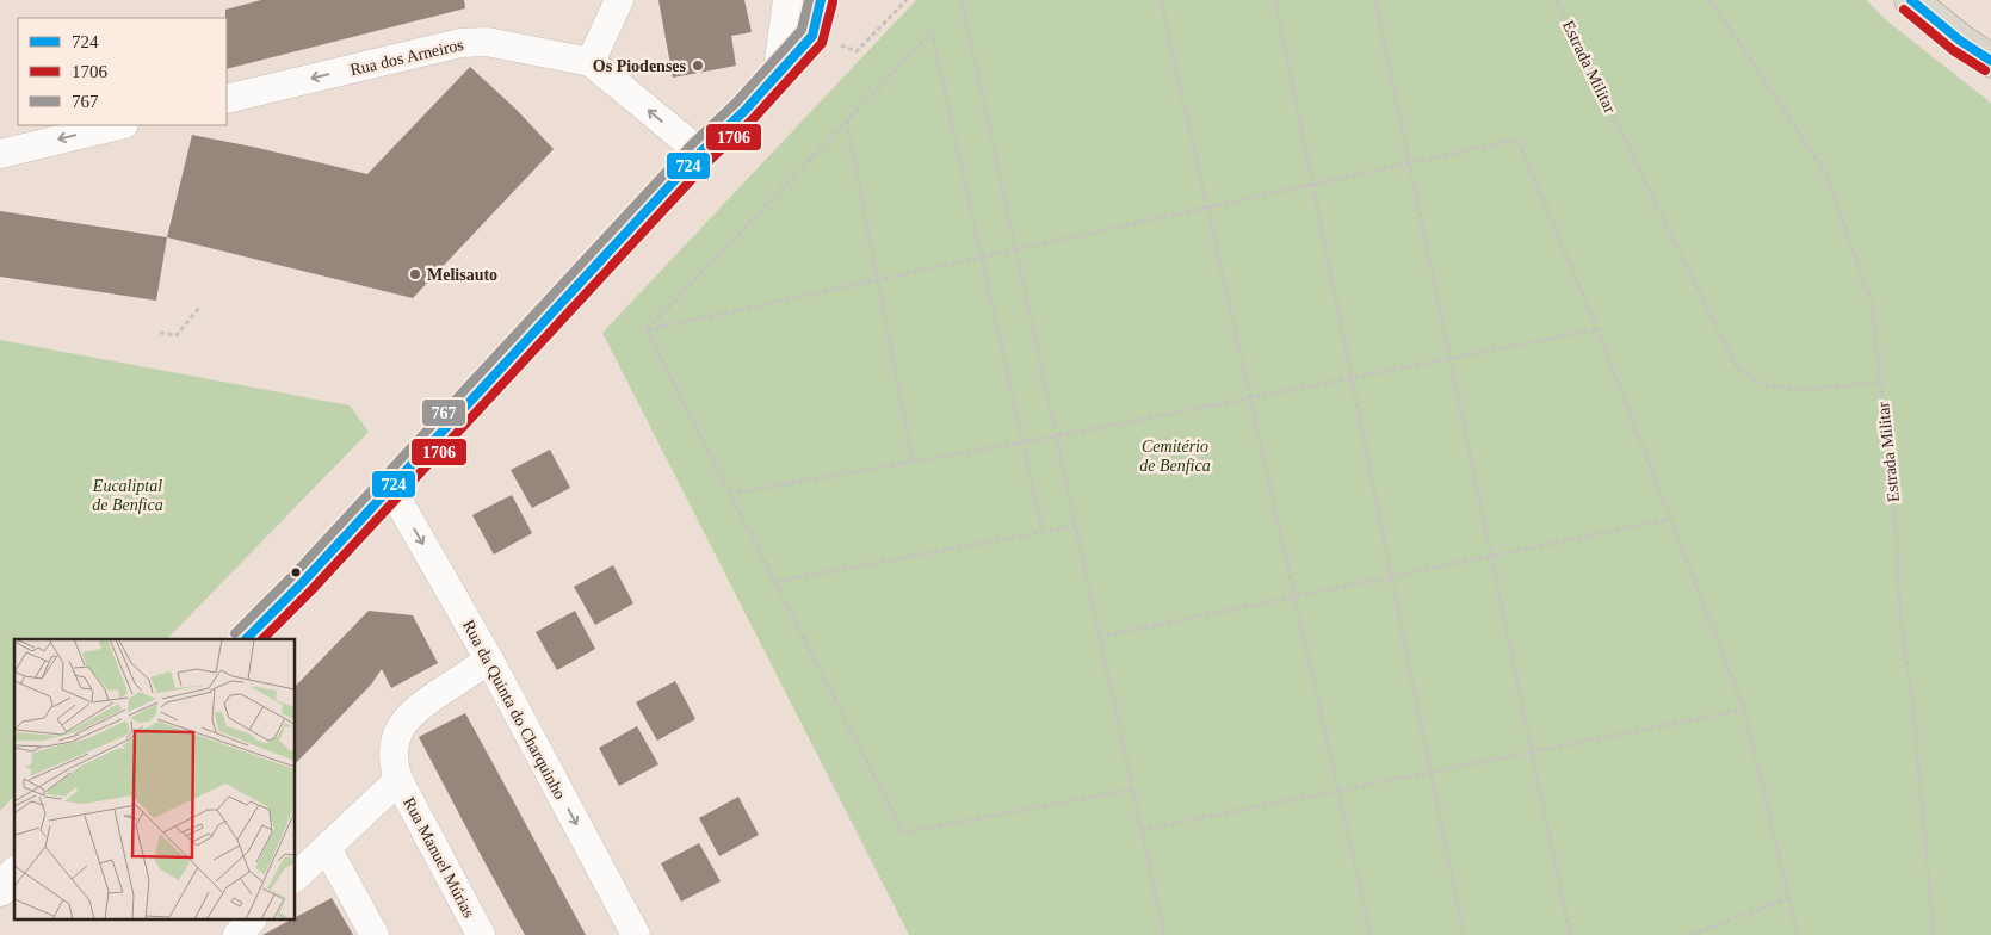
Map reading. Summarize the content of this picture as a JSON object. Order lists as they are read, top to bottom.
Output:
{
  "streets": {
    "street": ["Rua dos Arneiros", "Rua da Quinta do Charquinho", "Rua Manuel Múrias"],
    "path": ["Estrada Militar"]
  },
  "crossings": [
    ["Rua da Quinta do Charquinho", "Rua Manuel Múrias"]
  ],
  "one_way": ["Rua dos Arneiros", "Rua da Quinta do Charquinho"],
  "parks": ["Cemitério de Benfica", "Eucaliptal de Benfica"],
  "places": ["Os Piodenses", "Melisauto"],
  "lines": ["transit line 724", "transit line 767", "transit line 1706"],
  "legend": ["724", "1706", "767"]
}
